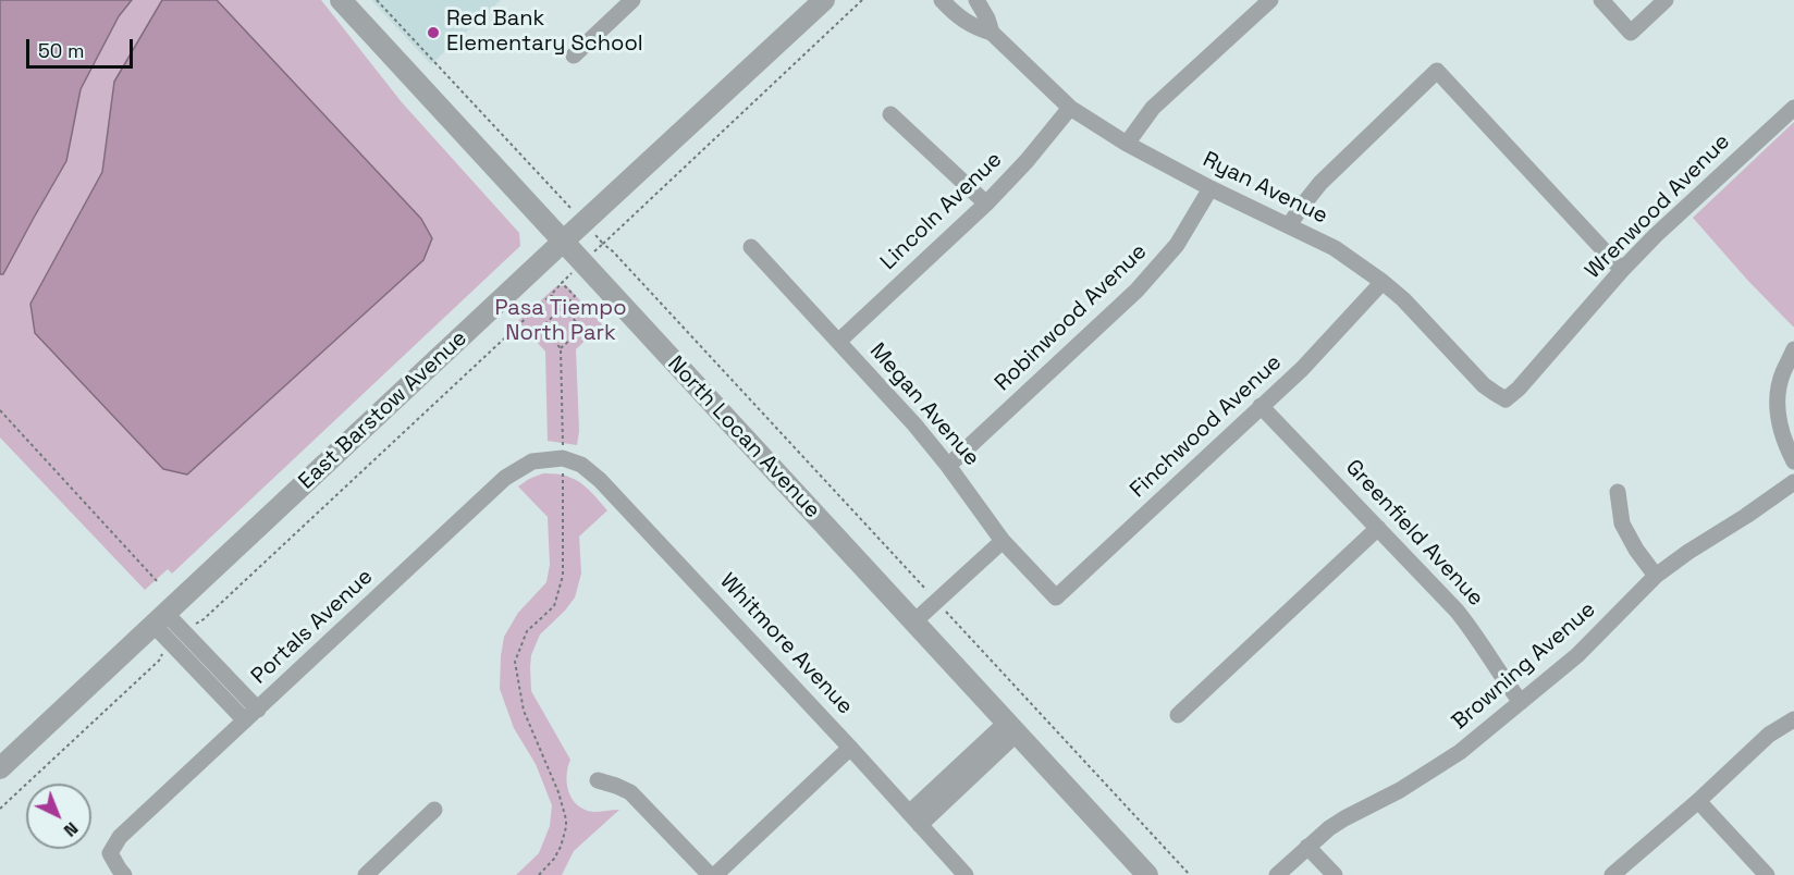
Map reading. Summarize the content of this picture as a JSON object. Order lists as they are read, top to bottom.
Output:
{
  "streets": {
    "street": [
      "Ryan Avenue",
      "Wrenwood Avenue",
      "Lincoln Avenue",
      "Robinwood Avenue",
      "Megan Avenue",
      "East Barstow Avenue",
      "Finchwood Avenue",
      "North Locan Avenue",
      "Greenfield Avenue",
      "Portals Avenue",
      "Whitmore Avenue",
      "Browning Avenue"
    ]
  },
  "crossings": [
    ["Ryan Avenue", "Wrenwood Avenue"],
    ["Ryan Avenue", "Lincoln Avenue"],
    ["Ryan Avenue", "Robinwood Avenue"],
    ["Ryan Avenue", "Finchwood Avenue"],
    ["Lincoln Avenue", "Megan Avenue"],
    ["Robinwood Avenue", "Megan Avenue"],
    ["Megan Avenue", "Finchwood Avenue"],
    ["East Barstow Avenue", "North Locan Avenue"],
    ["Finchwood Avenue", "Greenfield Avenue"],
    ["Greenfield Avenue", "Browning Avenue"],
    ["Portals Avenue", "Whitmore Avenue"]
  ],
  "parks": ["Pasa Tiempo North Park"],
  "places": ["Red Bank Elementary School"],
  "scale_bar": "50 m",
  "north": "bottom right"
}
